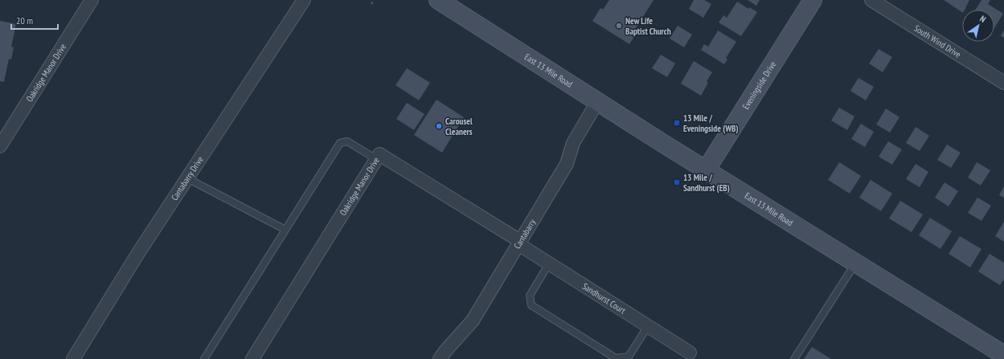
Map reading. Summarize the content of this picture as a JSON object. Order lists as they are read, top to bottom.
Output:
{
  "streets": {
    "main road": ["East 13 Mile Road", "Eveningside Drive"],
    "street": [
      "South Wind Drive",
      "Oakridge Manor Drive",
      "Cantabarry Drive",
      "Cantabarry",
      "Sandhurst Court"
    ]
  },
  "crossings": [
    ["East 13 Mile Road", "Eveningside Drive"],
    ["East 13 Mile Road", "Cantabarry"],
    ["Oakridge Manor Drive", "Cantabarry"],
    ["Oakridge Manor Drive", "Sandhurst Court"],
    ["Cantabarry", "Sandhurst Court"]
  ],
  "places": {
    "other": ["New Life Baptist Church", "Carousel Cleaners"],
    "transit": ["13 Mile / Eveningside (WB)", "13 Mile / Sandhurst (EB)"]
  },
  "scale_bar": "20 m",
  "north": "top right"
}
